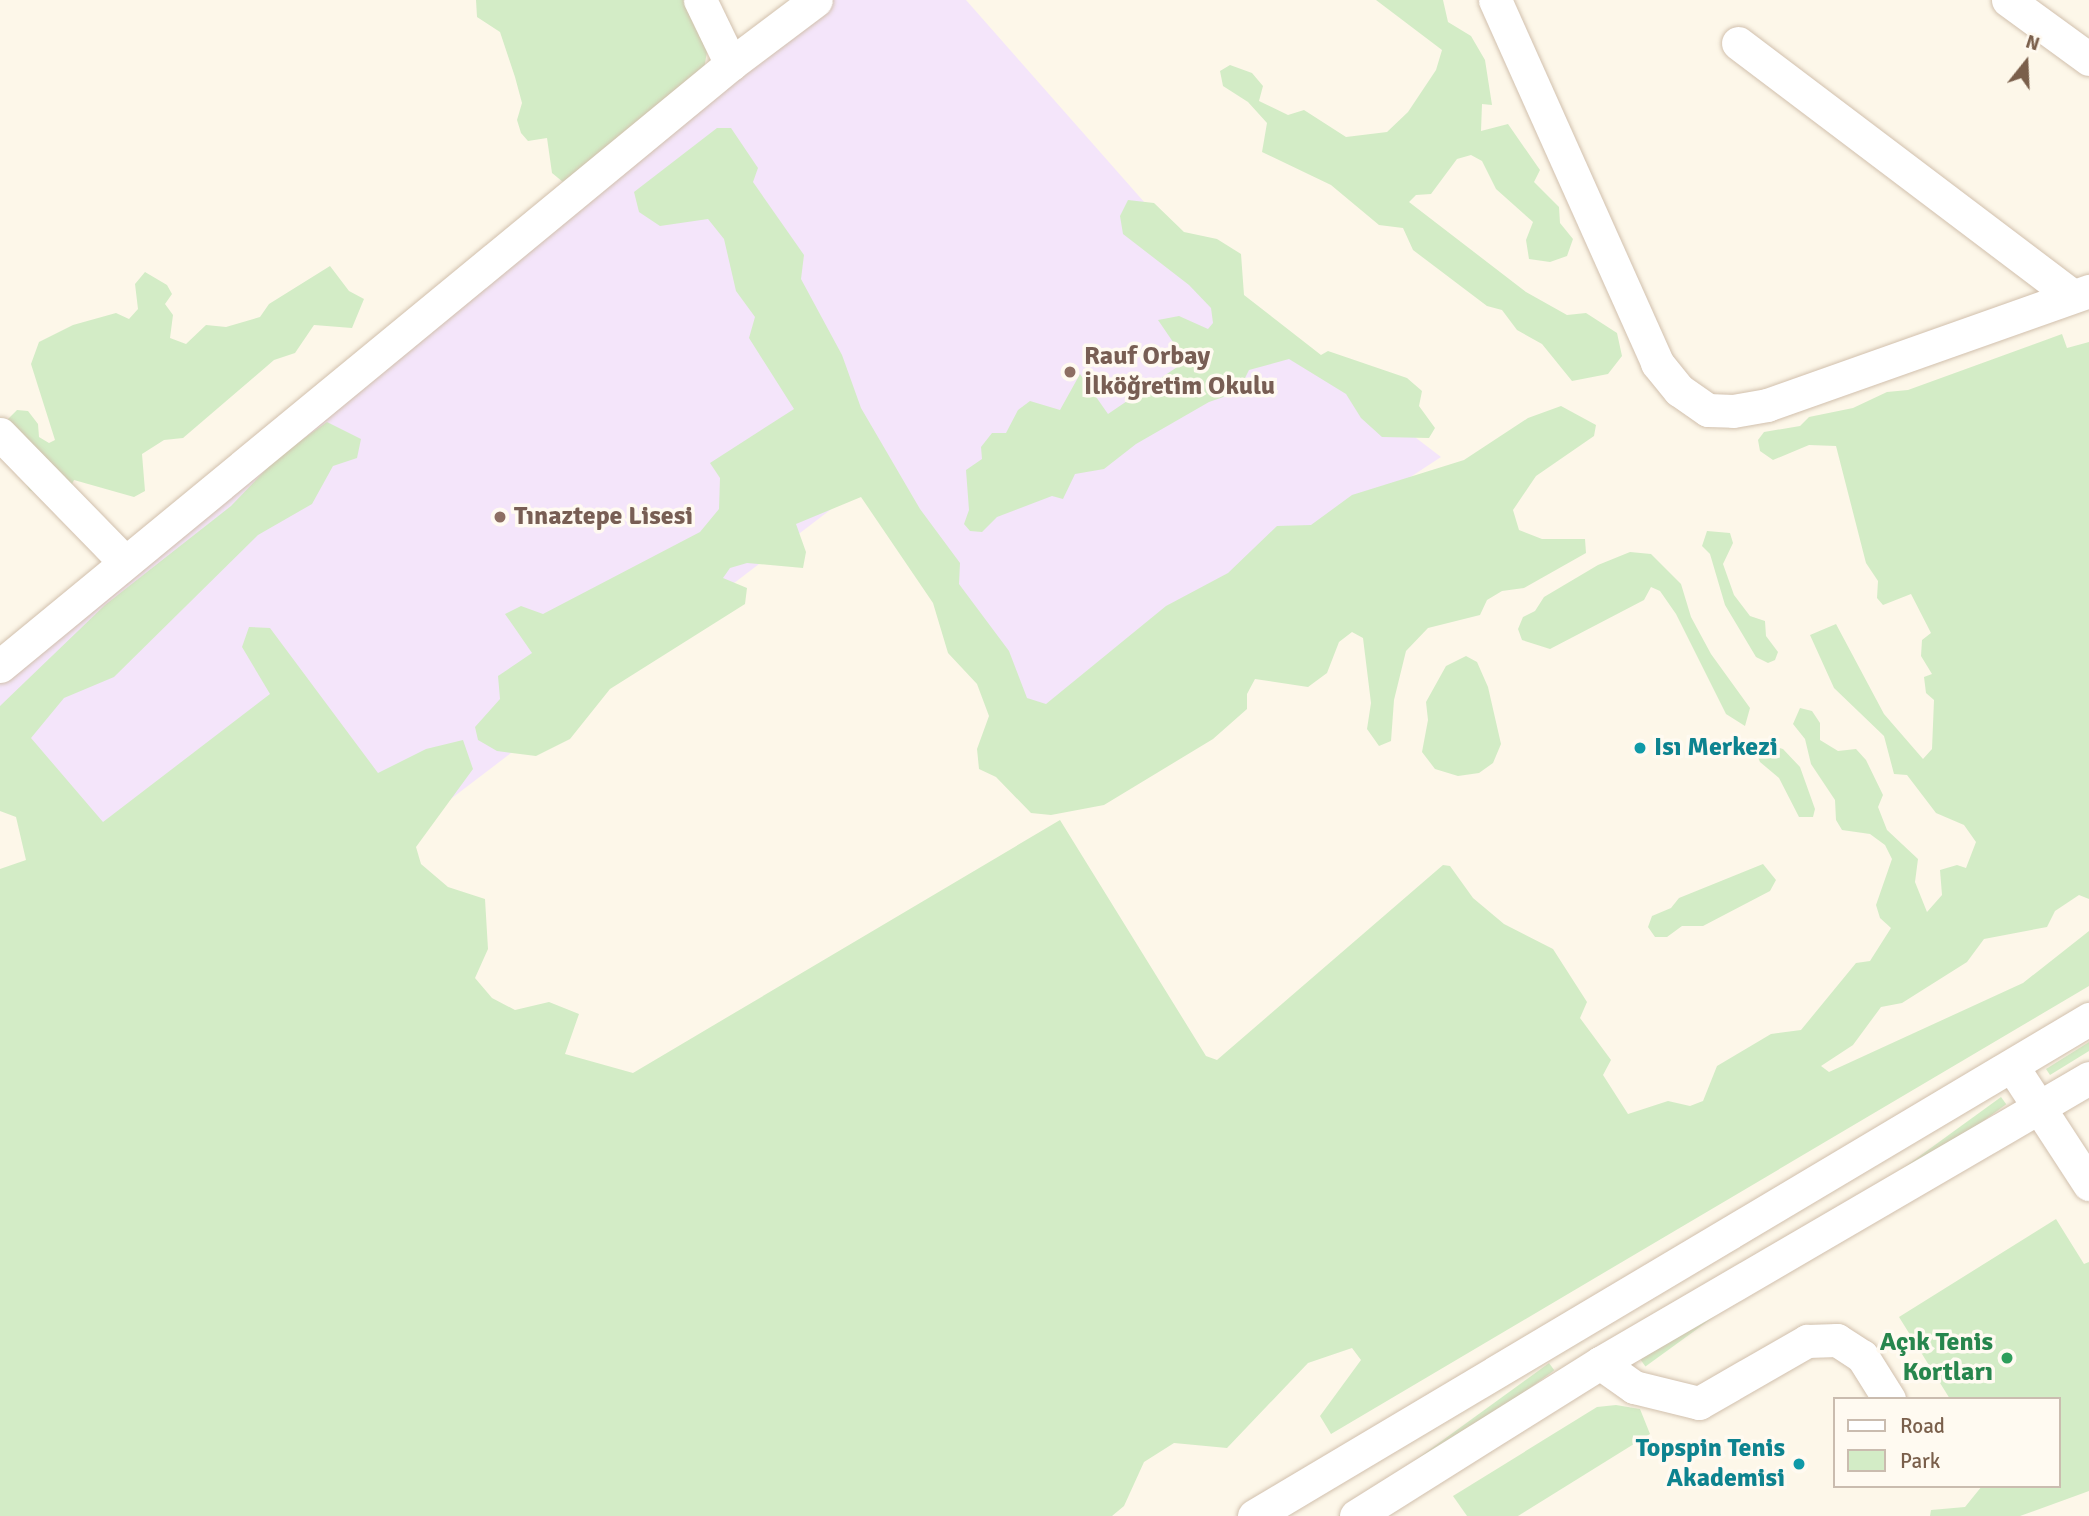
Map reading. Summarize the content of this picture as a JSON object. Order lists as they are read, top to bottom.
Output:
{
  "places": [
    "Rauf Orbay İlköğretim Okulu",
    "Tınaztepe Lisesi",
    "Isı Merkezi",
    "Açık Tenis Kortları",
    "Topspin Tenis Akademisi"
  ],
  "legend": ["Road", "Park"],
  "north": "top"
}
